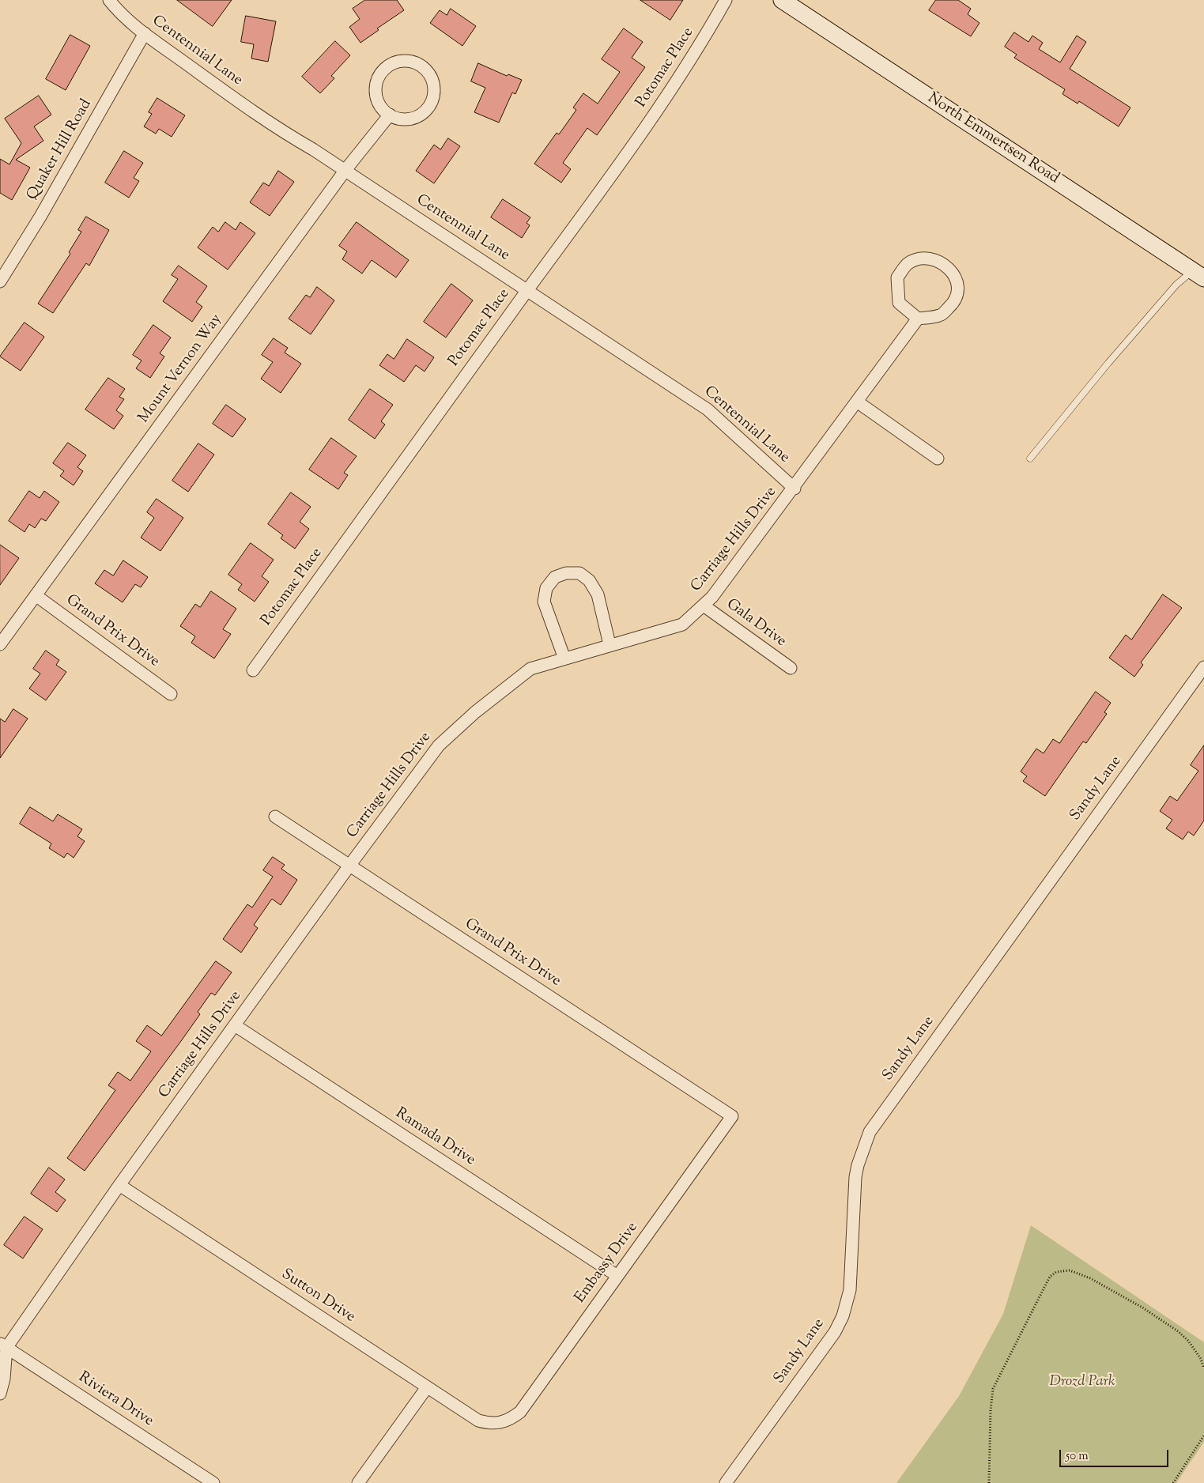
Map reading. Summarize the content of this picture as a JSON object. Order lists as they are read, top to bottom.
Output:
{
  "streets": {
    "street": [
      "Centennial Lane",
      "Potomac Place",
      "North Emmertsen Road",
      "Quaker Hill Road",
      "Mount Vernon Way",
      "Carriage Hills Drive",
      "Gala Drive",
      "Grand Prix Drive",
      "Sandy Lane",
      "Ramada Drive",
      "Embassy Drive",
      "Sutton Drive",
      "Riviera Drive"
    ]
  },
  "crossings": [
    ["Centennial Lane", "Potomac Place"],
    ["Centennial Lane", "Quaker Hill Road"],
    ["Centennial Lane", "Mount Vernon Way"],
    ["Centennial Lane", "Carriage Hills Drive"],
    ["Mount Vernon Way", "Grand Prix Drive"],
    ["Carriage Hills Drive", "Gala Drive"],
    ["Carriage Hills Drive", "Grand Prix Drive"],
    ["Carriage Hills Drive", "Ramada Drive"],
    ["Carriage Hills Drive", "Sutton Drive"],
    ["Carriage Hills Drive", "Riviera Drive"],
    ["Grand Prix Drive", "Embassy Drive"],
    ["Ramada Drive", "Embassy Drive"],
    ["Embassy Drive", "Sutton Drive"]
  ],
  "parks": ["Drozd Park"],
  "scale_bar": "50 m"
}
